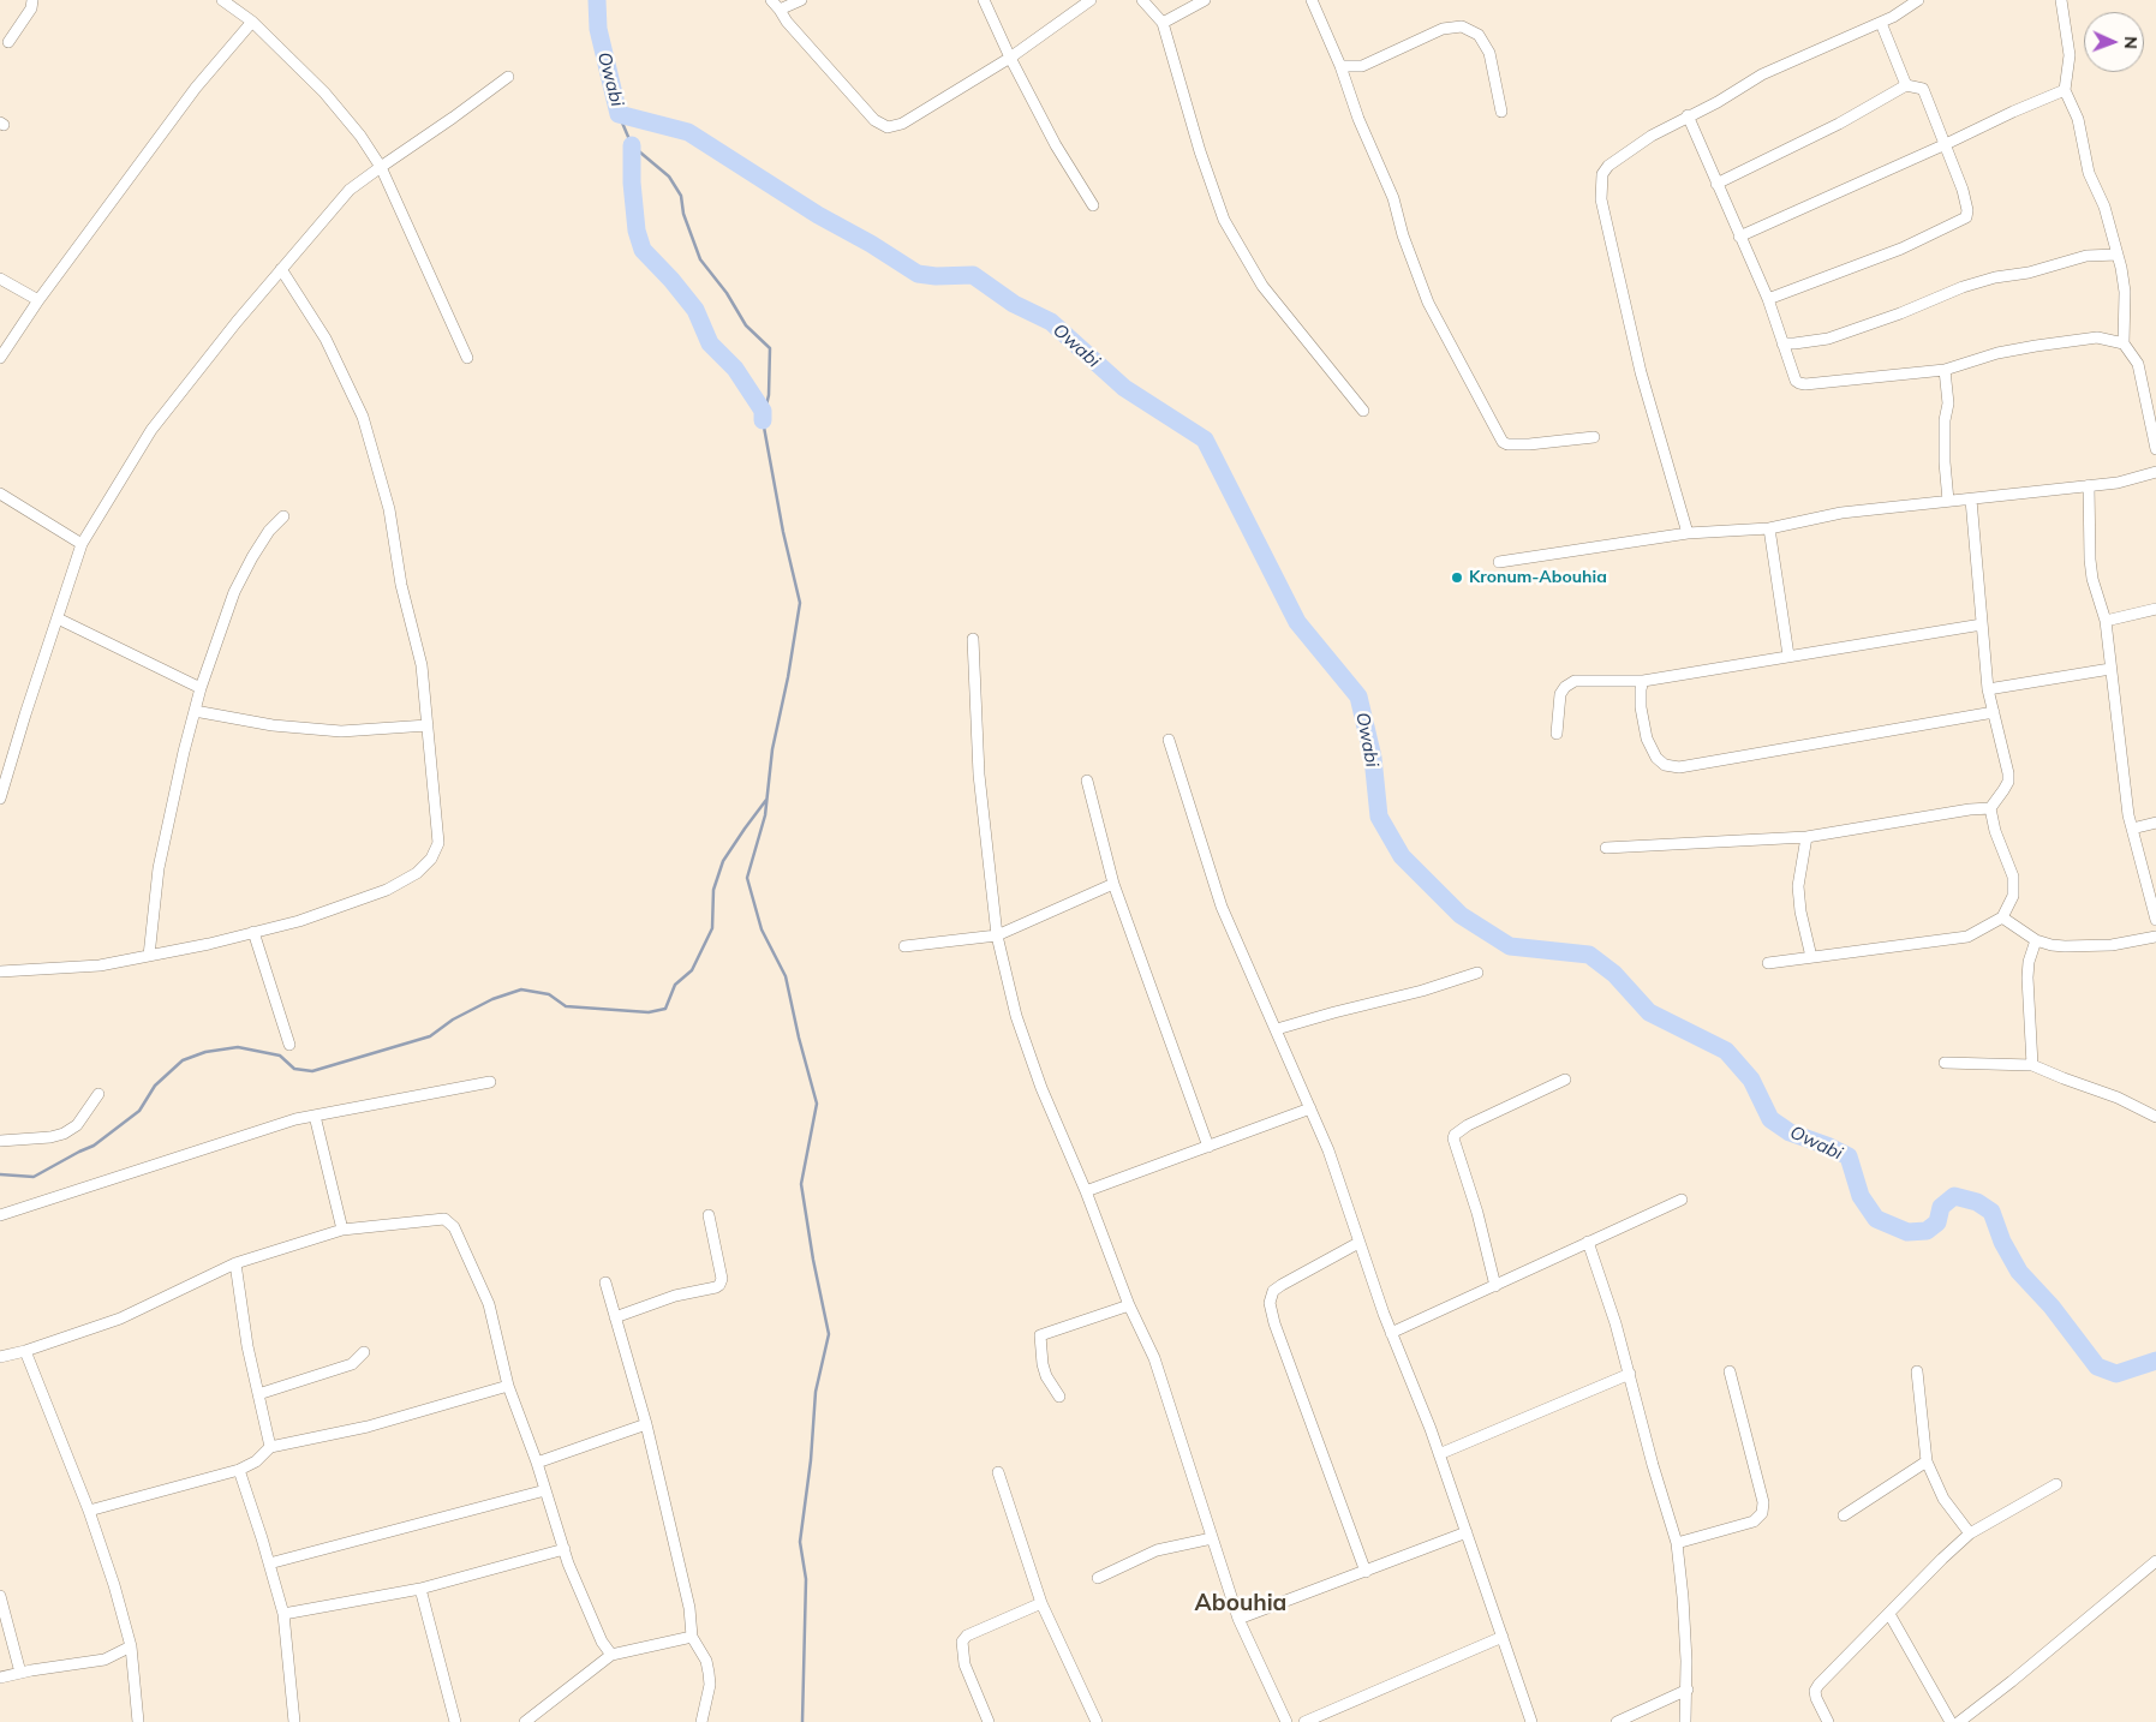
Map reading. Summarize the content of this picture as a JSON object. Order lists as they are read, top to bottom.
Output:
{
  "districts": ["Abouhia"],
  "water": ["Owabi"],
  "places": ["Kronum-Abouhia"],
  "north": "right"
}
